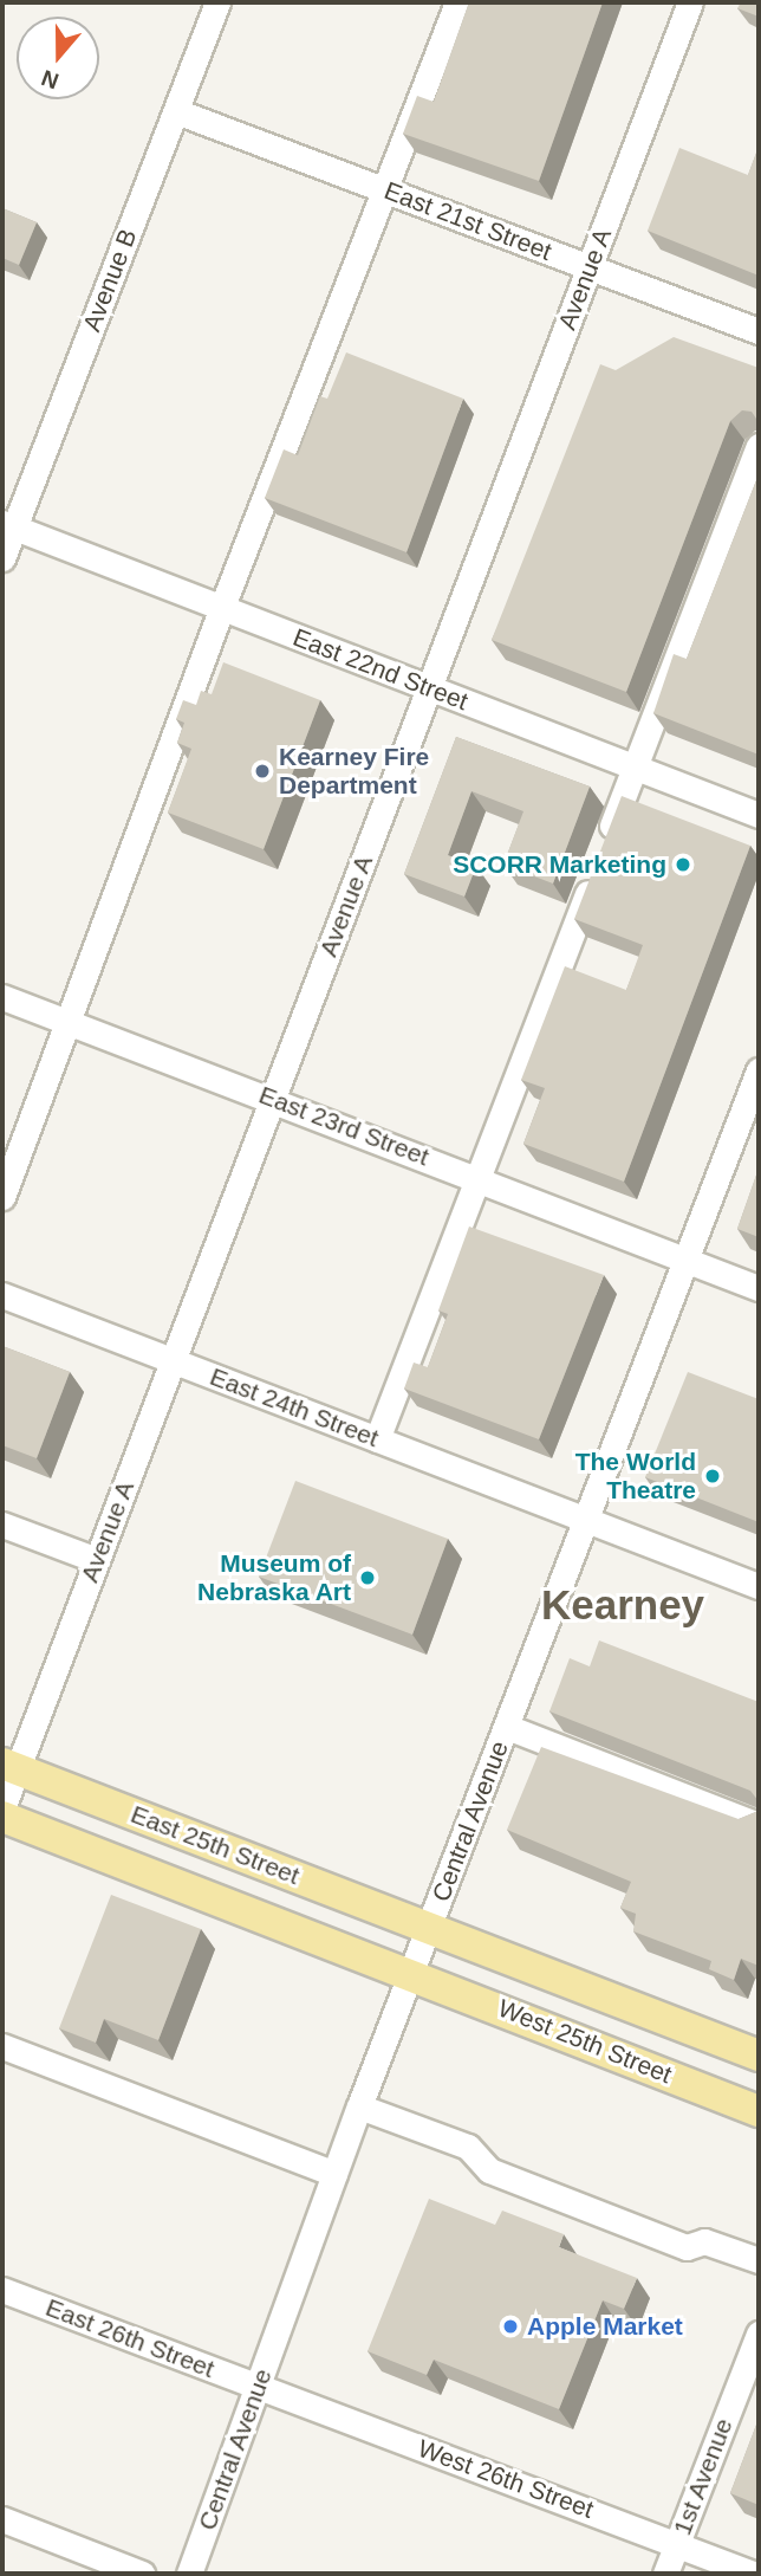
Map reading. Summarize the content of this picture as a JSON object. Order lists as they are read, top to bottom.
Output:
{
  "streets": {
    "main road": ["East 25th Street", "West 25th Street"],
    "street": [
      "East 21st Street",
      "Avenue A",
      "Avenue B",
      "East 22nd Street",
      "East 23rd Street",
      "East 24th Street",
      "Central Avenue",
      "East 26th Street",
      "1st Avenue",
      "West 26th Street"
    ]
  },
  "crossings": [
    ["East 21st Street", "Avenue A"],
    ["East 21st Street", "Avenue B"],
    ["Avenue A", "East 22nd Street"],
    ["Avenue A", "East 23rd Street"],
    ["Avenue A", "East 24th Street"],
    ["Avenue A", "East 25th Street"],
    ["Avenue B", "East 22nd Street"],
    ["East 23rd Street", "Central Avenue"],
    ["East 24th Street", "Central Avenue"],
    ["Central Avenue", "East 25th Street"],
    ["Central Avenue", "West 25th Street"],
    ["Central Avenue", "East 26th Street"],
    ["Central Avenue", "West 26th Street"],
    ["East 25th Street", "West 25th Street"],
    ["East 26th Street", "West 26th Street"],
    ["1st Avenue", "West 26th Street"]
  ],
  "districts": ["Kearney"],
  "places": [
    "Kearney Fire Department",
    "SCORR Marketing",
    "The World Theatre",
    "Museum of Nebraska Art",
    "Apple Market"
  ],
  "north": "bottom"
}
